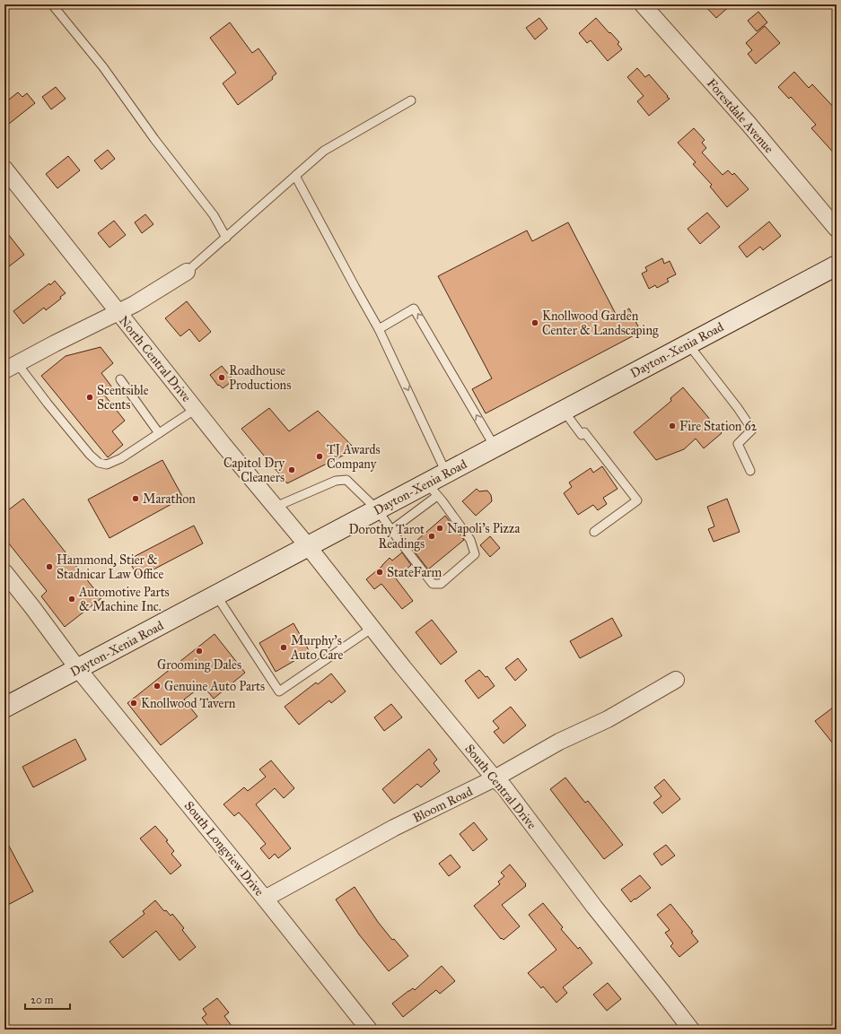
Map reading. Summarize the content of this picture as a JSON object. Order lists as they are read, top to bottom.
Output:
{
  "streets": {
    "main road": ["Dayton-Xenia Road"],
    "street": [
      "Forestdale Avenue",
      "North Central Drive",
      "South Central Drive",
      "Bloom Road",
      "South Longview Drive"
    ]
  },
  "crossings": [
    ["Dayton-Xenia Road", "North Central Drive"],
    ["Dayton-Xenia Road", "South Central Drive"],
    ["Dayton-Xenia Road", "South Longview Drive"],
    ["North Central Drive", "South Central Drive"],
    ["South Central Drive", "Bloom Road"],
    ["Bloom Road", "South Longview Drive"]
  ],
  "places": [
    "Knollwood Garden Center & Landscaping",
    "Roadhouse Productions",
    "Scentsible Scents",
    "Fire Station 62",
    "TJ Awards Company",
    "Capitol Dry Cleaners",
    "Marathon",
    "Napoli's Pizza",
    "Dorothy Tarot Readings",
    "Hammond, Stier & Stadnicar Law Office",
    "StateFarm",
    "Automotive Parts & Machine Inc.",
    "Murphy's Auto Care",
    "Grooming Dales",
    "Genuine Auto Parts",
    "Knollwood Tavern"
  ],
  "scale_bar": "20 m"
}
